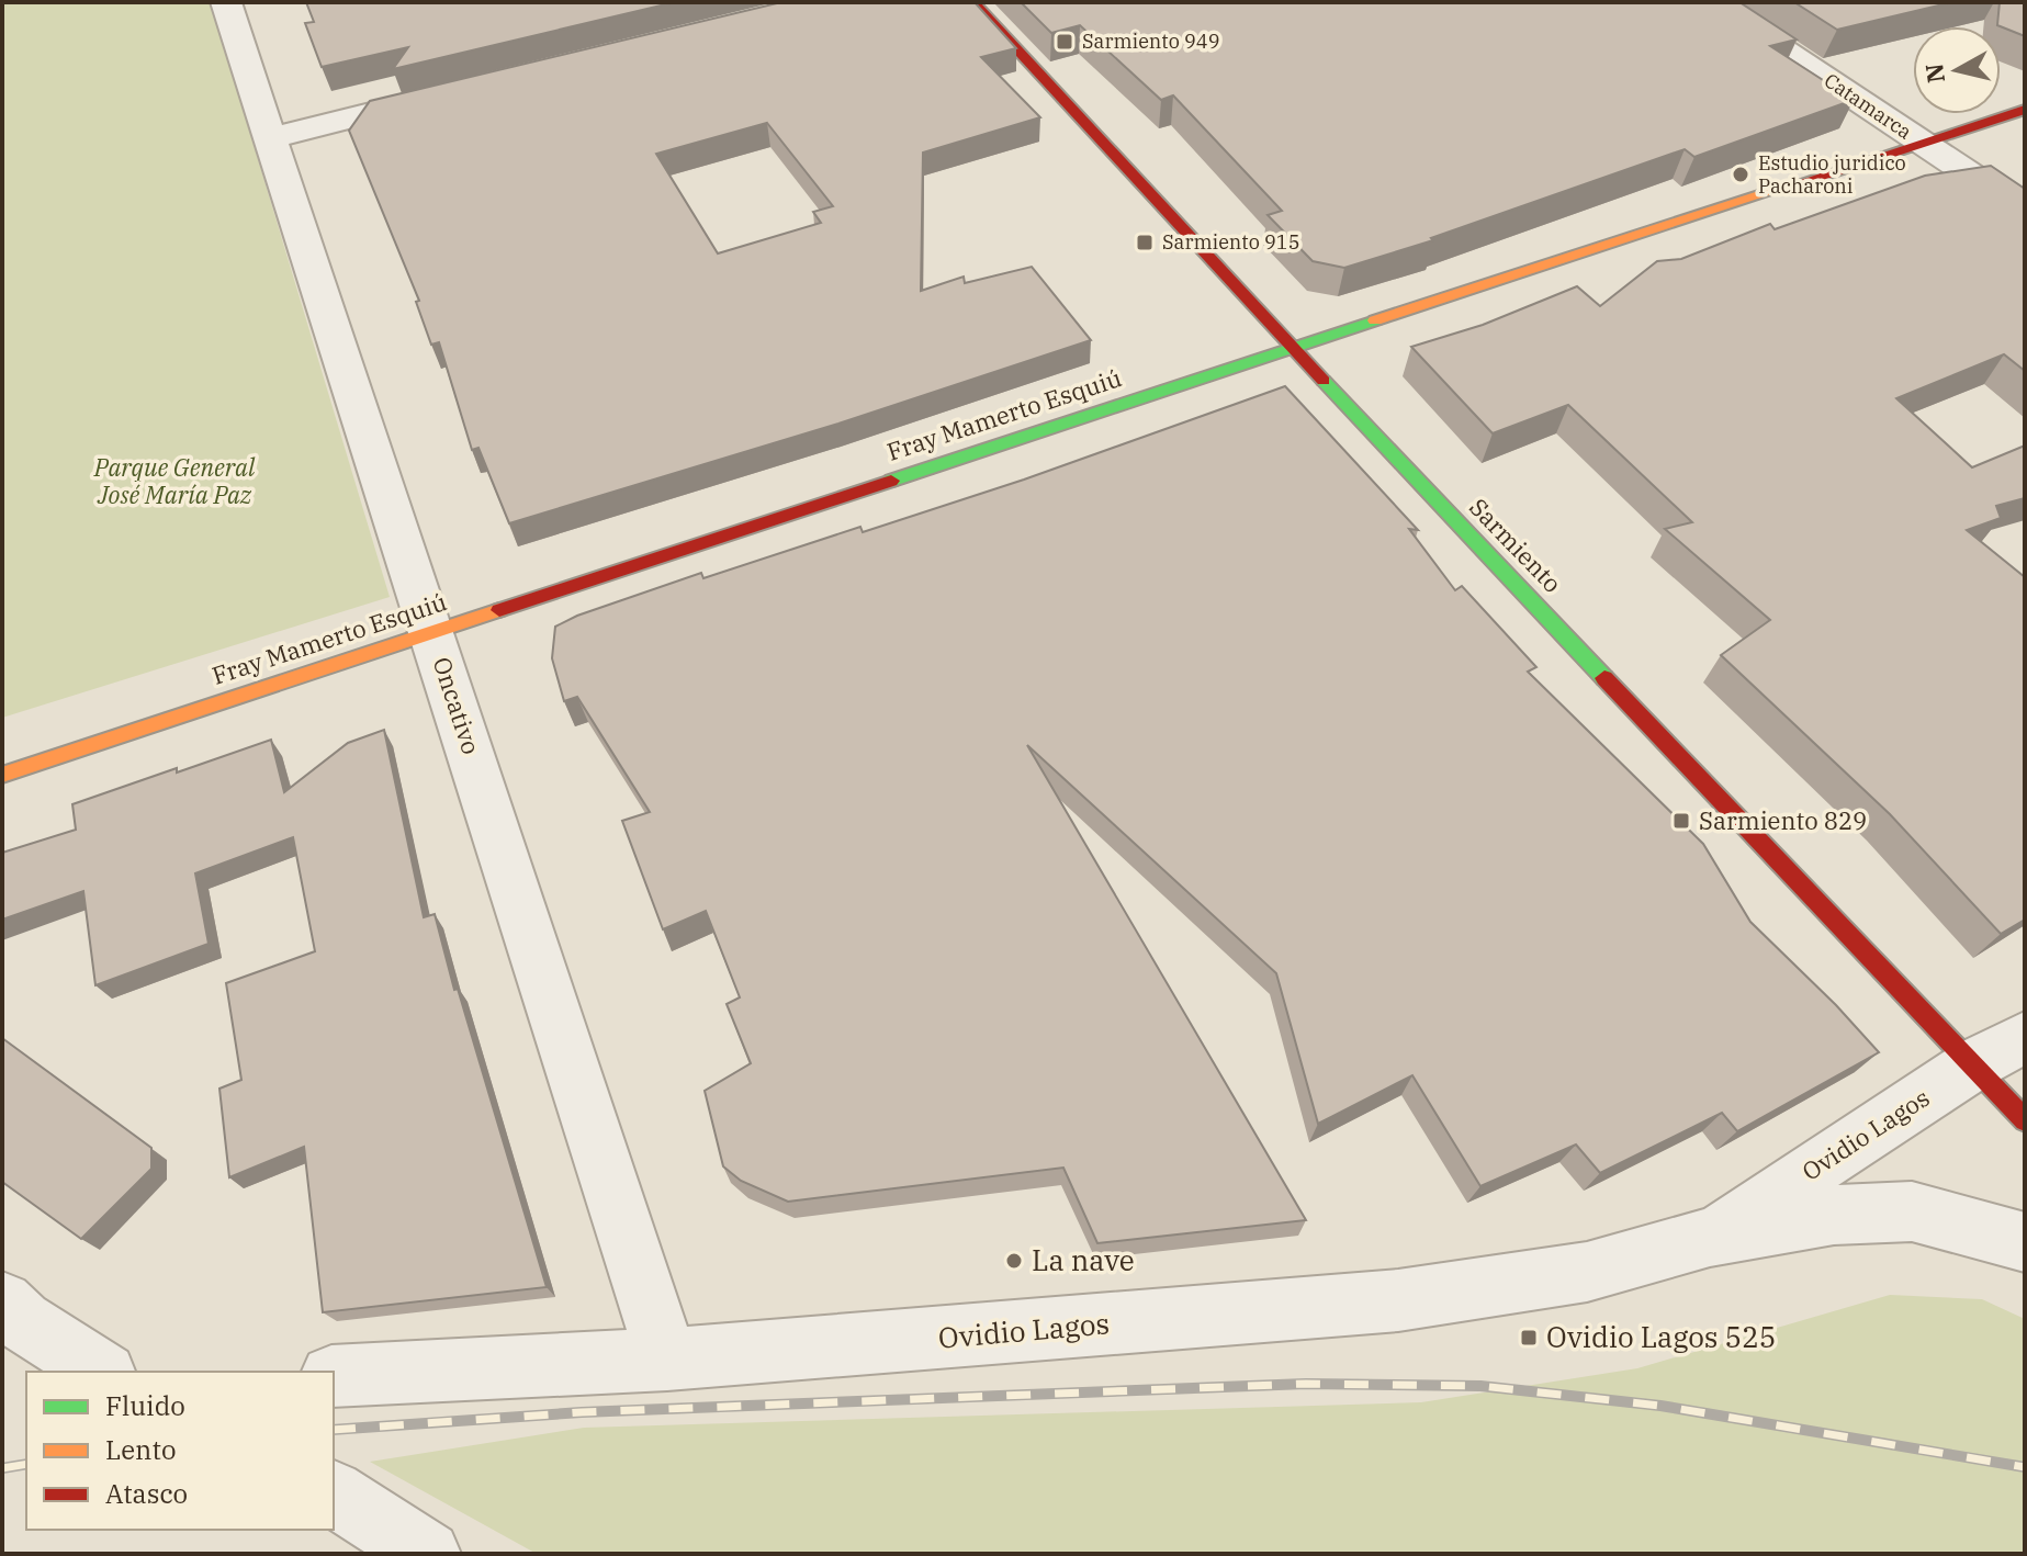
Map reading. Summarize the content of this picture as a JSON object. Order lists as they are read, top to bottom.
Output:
{
  "streets": {
    "street": [
      "Catamarca",
      "Fray Mamerto Esquiú",
      "Sarmiento",
      "Oncativo",
      "Ovidio Lagos"
    ]
  },
  "crossings": [
    ["Catamarca", "Fray Mamerto Esquiú"],
    ["Fray Mamerto Esquiú", "Sarmiento"],
    ["Fray Mamerto Esquiú", "Oncativo"],
    ["Sarmiento", "Ovidio Lagos"],
    ["Oncativo", "Ovidio Lagos"]
  ],
  "parks": ["Parque General José María Paz"],
  "places": {
    "transit": [
      "Sarmiento 949",
      "Sarmiento 915",
      "Sarmiento 829",
      "Ovidio Lagos 525"
    ],
    "other": ["Estudio juridico Pacharoni", "La nave"]
  },
  "legend": ["Fluido", "Lento", "Atasco"],
  "north": "left"
}
